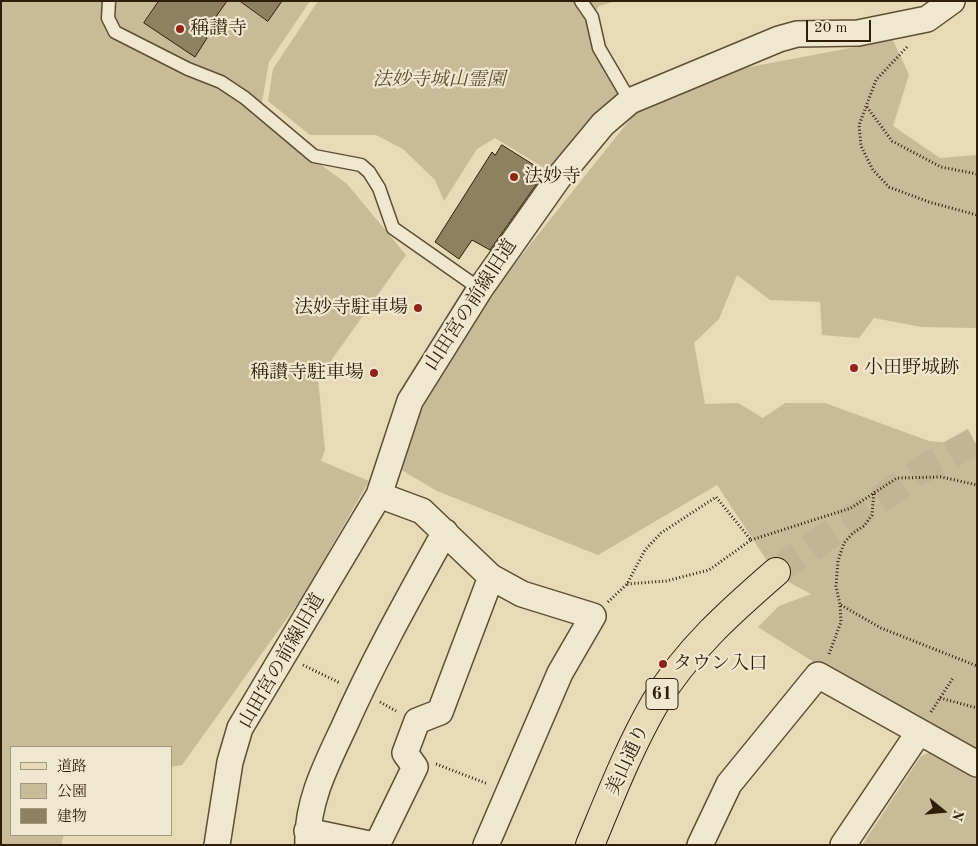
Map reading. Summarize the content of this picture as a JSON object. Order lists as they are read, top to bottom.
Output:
{
  "streets": {
    "main road": ["61", "美山通り"],
    "street": ["山田宮の前線旧道"]
  },
  "parks": ["法妙寺城山霊園"],
  "places": [
    "稱讃寺",
    "法妙寺",
    "法妙寺駐車場",
    "小田野城跡",
    "稱讃寺駐車場",
    "タウン入口"
  ],
  "legend": ["道路", "公園", "建物"],
  "scale_bar": "20 m",
  "north": "right"
}
